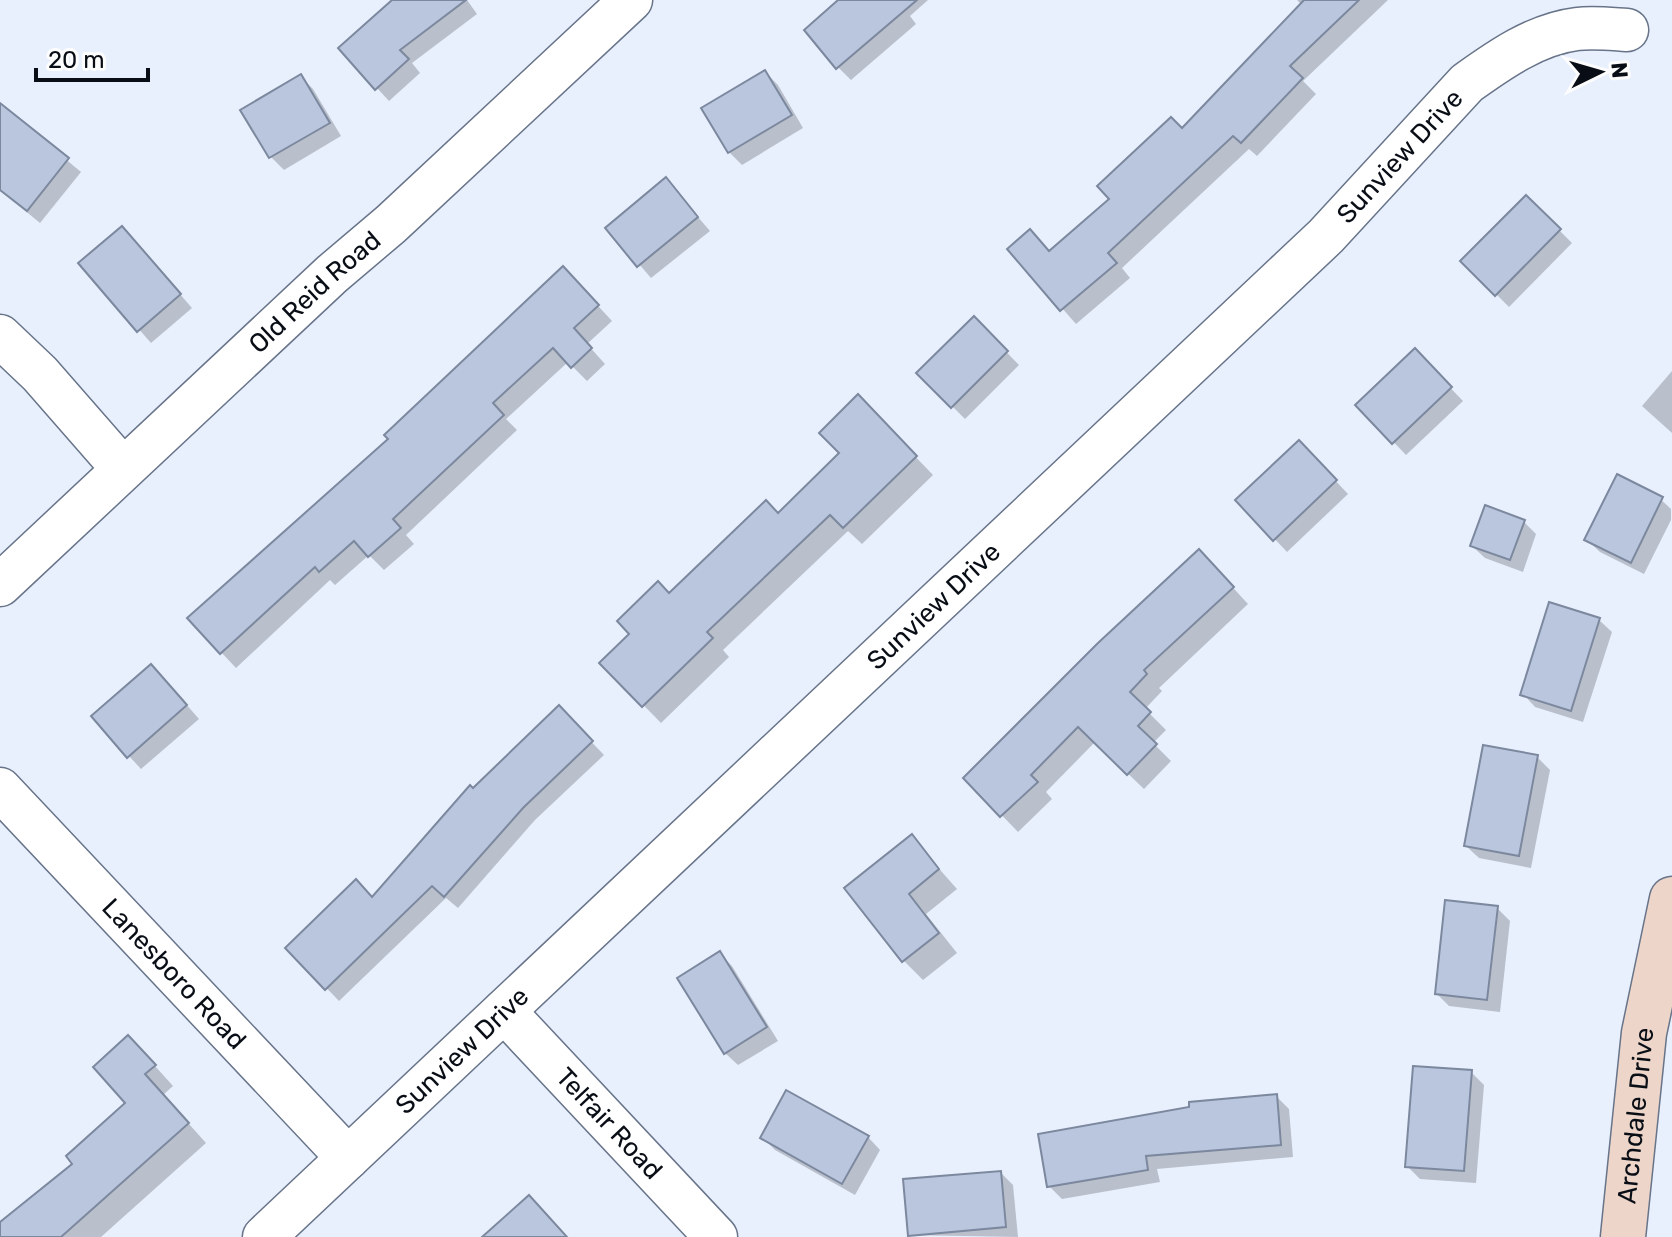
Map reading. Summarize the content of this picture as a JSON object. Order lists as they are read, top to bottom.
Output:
{
  "streets": {
    "street": [
      "Sunview Drive",
      "Old Reid Road",
      "Lanesboro Road",
      "Archdale Drive",
      "Telfair Road"
    ]
  },
  "crossings": [
    ["Sunview Drive", "Lanesboro Road"],
    ["Sunview Drive", "Telfair Road"]
  ],
  "scale_bar": "20 m",
  "north": "right"
}
